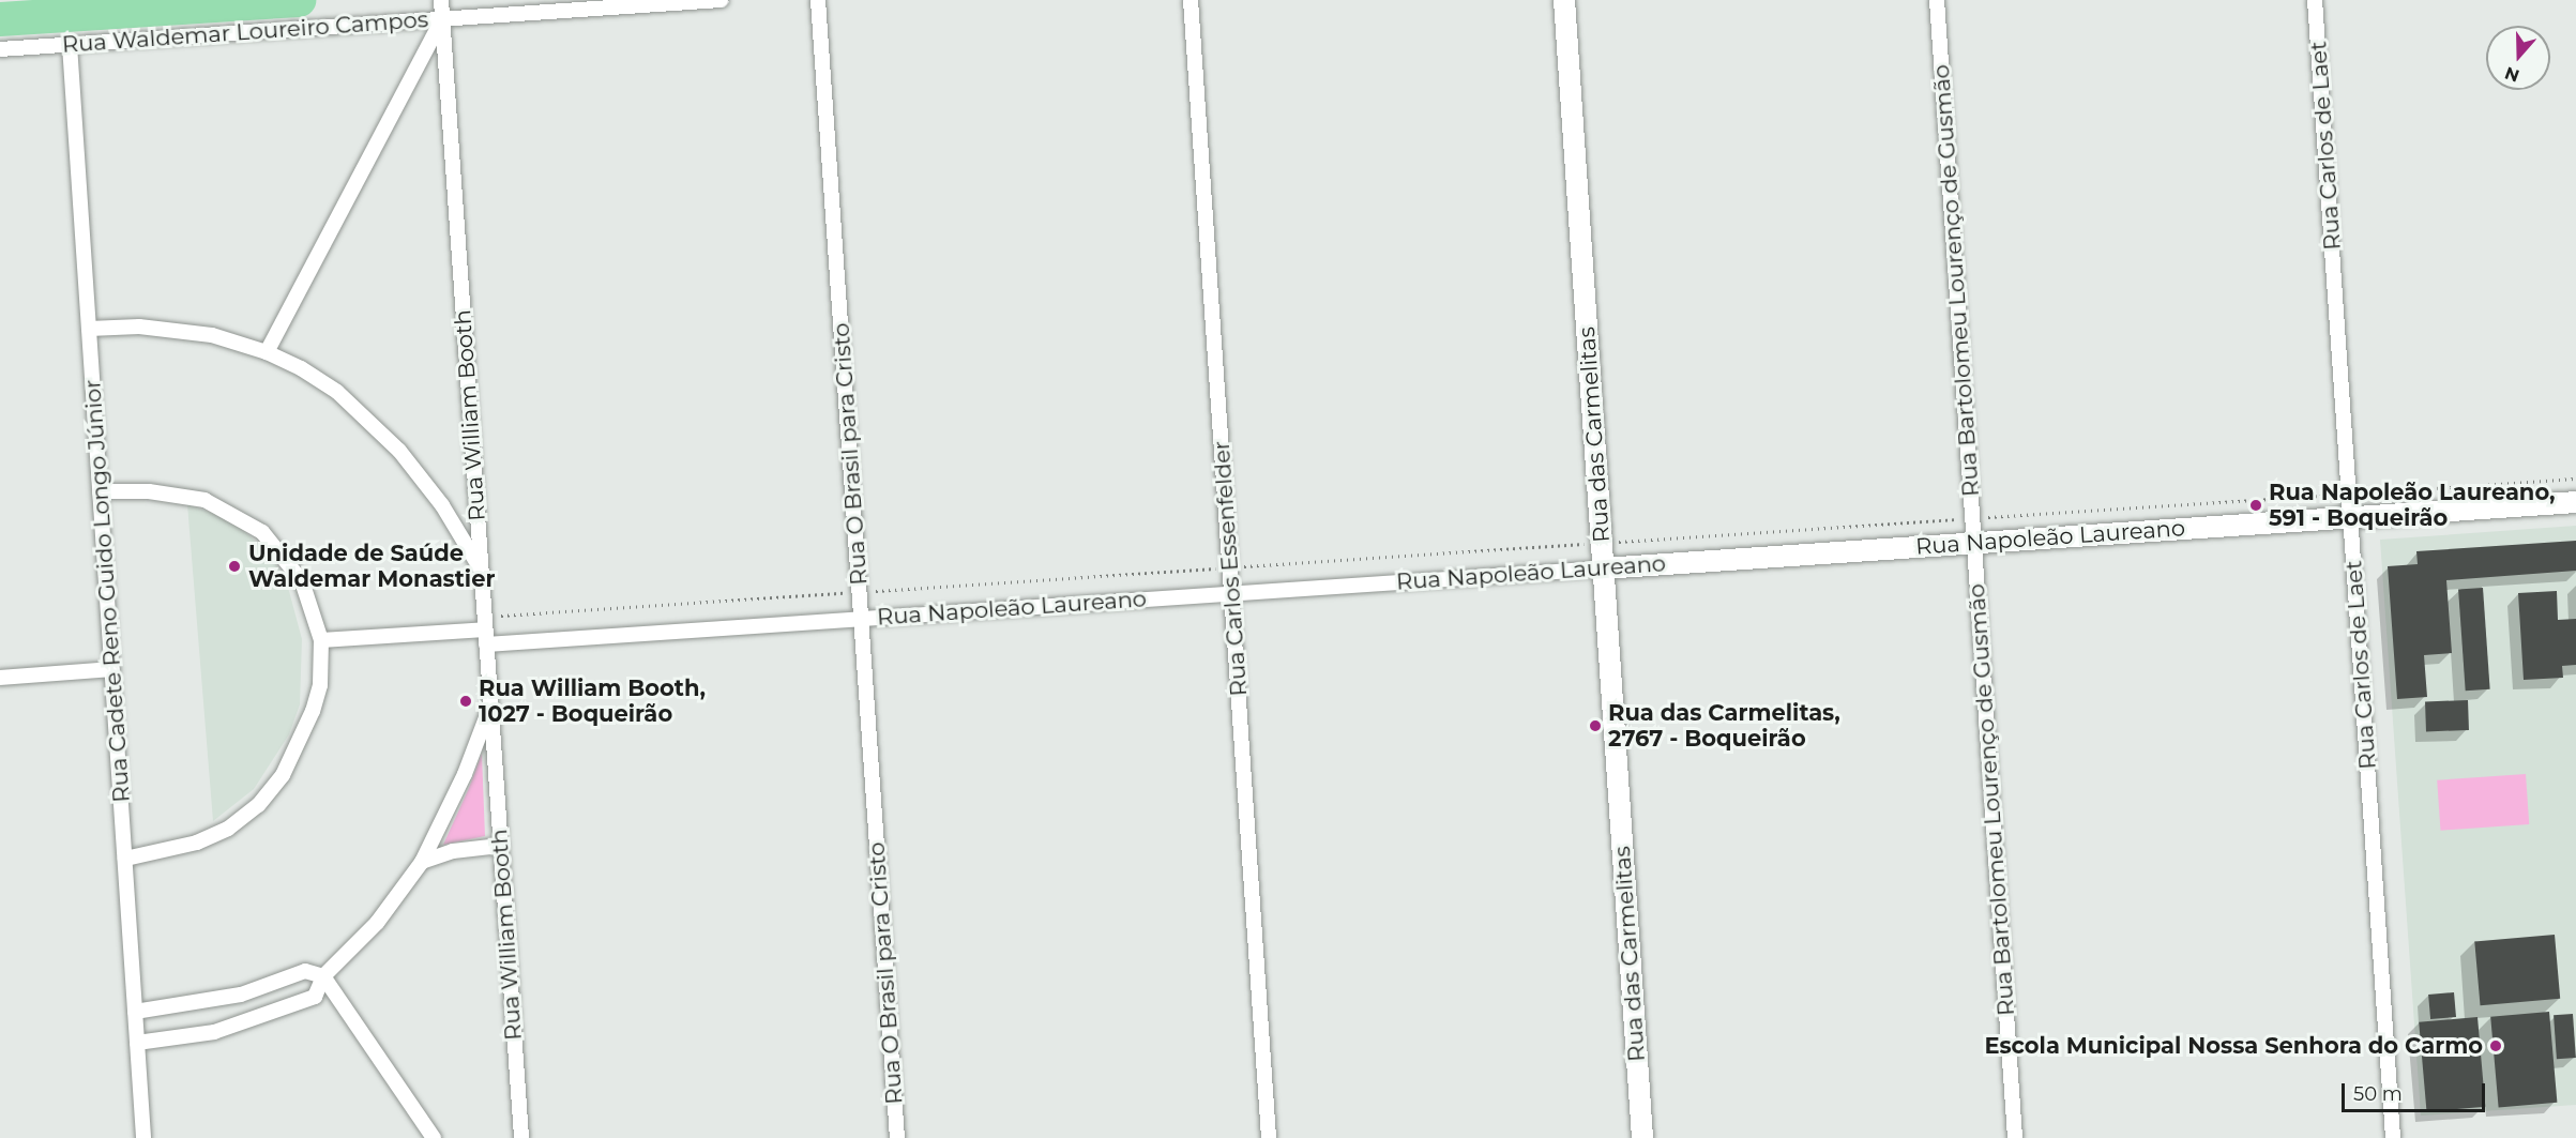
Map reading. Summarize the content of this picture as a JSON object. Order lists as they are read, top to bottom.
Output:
{
  "streets": {
    "street": [
      "Rua Waldemar Loureiro Campos",
      "Rua Carlos de Laet",
      "Rua Bartolomeu Lourenço de Gusmão",
      "Rua William Booth",
      "Rua das Carmelitas",
      "Rua O Brasil para Cristo",
      "Rua Napoleão Laureano",
      "Rua Carlos Essenfelder",
      "Rua Cadete Reno Guido Longo Júnior"
    ]
  },
  "crossings": [
    ["Rua Waldemar Loureiro Campos", "Rua William Booth"],
    ["Rua Waldemar Loureiro Campos", "Rua Cadete Reno Guido Longo Júnior"],
    ["Rua Carlos de Laet", "Rua Napoleão Laureano"],
    ["Rua Bartolomeu Lourenço de Gusmão", "Rua Napoleão Laureano"],
    ["Rua William Booth", "Rua Napoleão Laureano"],
    ["Rua das Carmelitas", "Rua Napoleão Laureano"],
    ["Rua O Brasil para Cristo", "Rua Napoleão Laureano"],
    ["Rua Napoleão Laureano", "Rua Carlos Essenfelder"]
  ],
  "places": [
    "Rua Napoleão Laureano, 591 - Boqueirão",
    "Unidade de Saúde Waldemar Monastier",
    "Rua William Booth, 1027 - Boqueirão",
    "Rua das Carmelitas, 2767 - Boqueirão",
    "Escola Municipal Nossa Senhora do Carmo"
  ],
  "scale_bar": "50 m",
  "north": "bottom"
}
